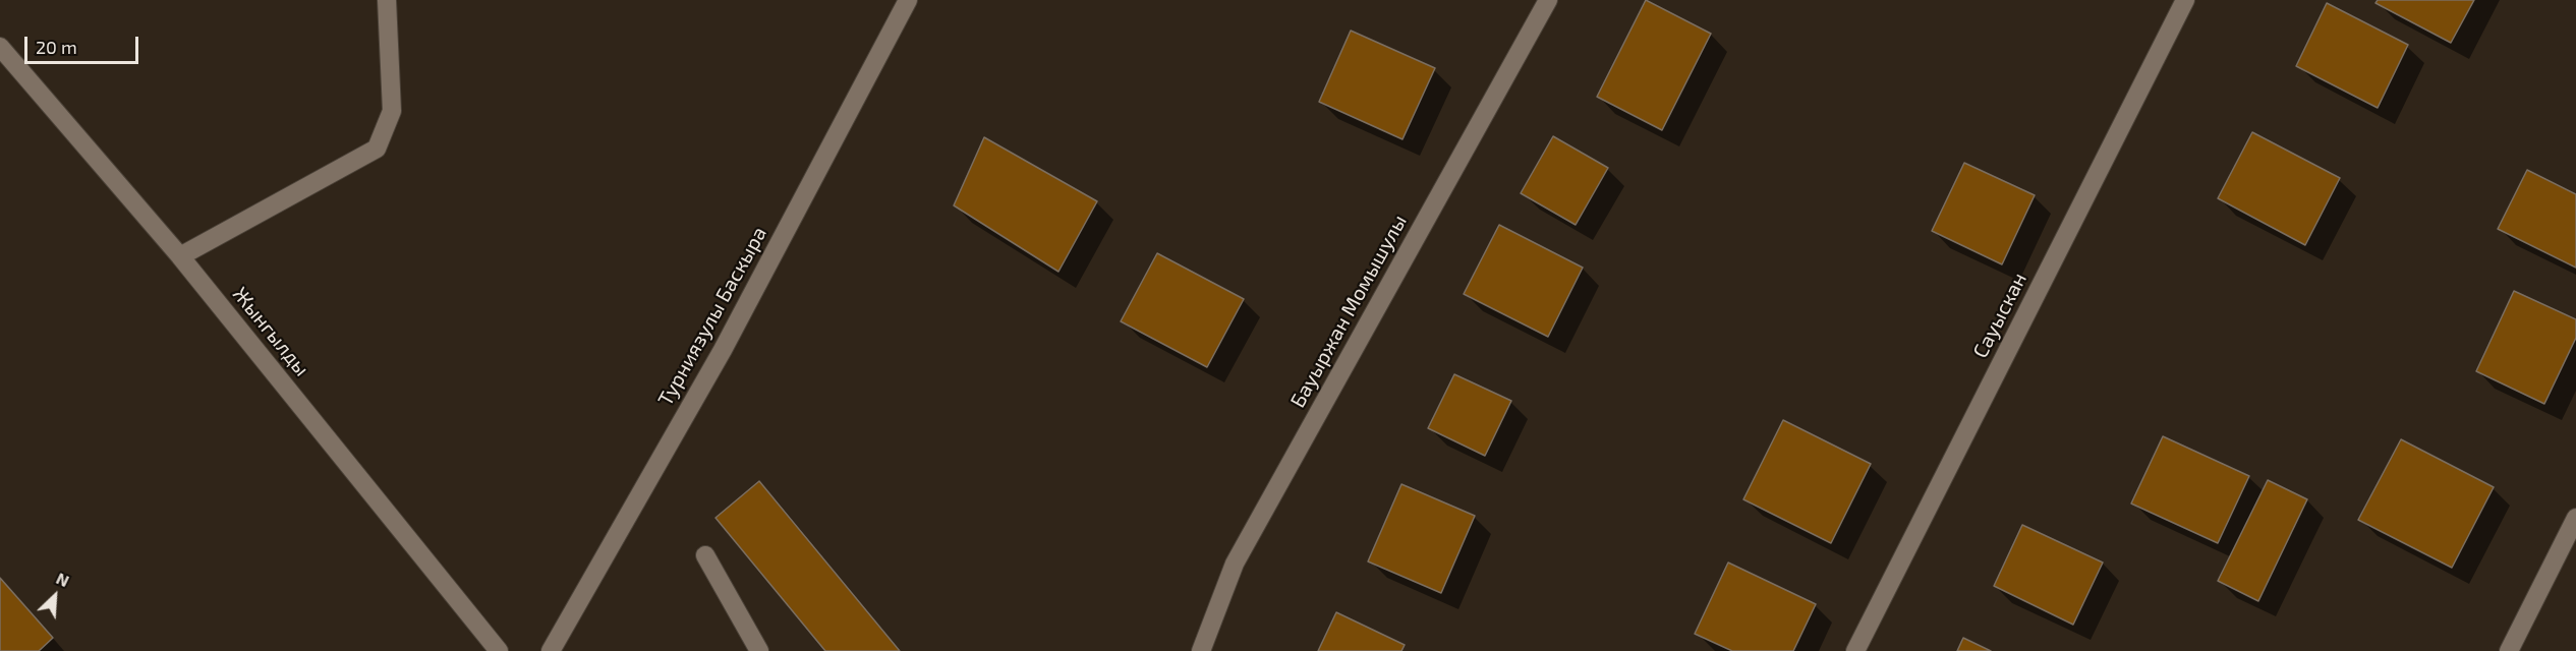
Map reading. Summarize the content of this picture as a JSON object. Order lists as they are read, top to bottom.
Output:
{
  "streets": {
    "street": [
      "Бауыржан Момышулы",
      "Сауыскан",
      "Турниязулы Баскыра",
      "Жынгылды"
    ]
  },
  "scale_bar": "20 m",
  "north": "top right"
}
